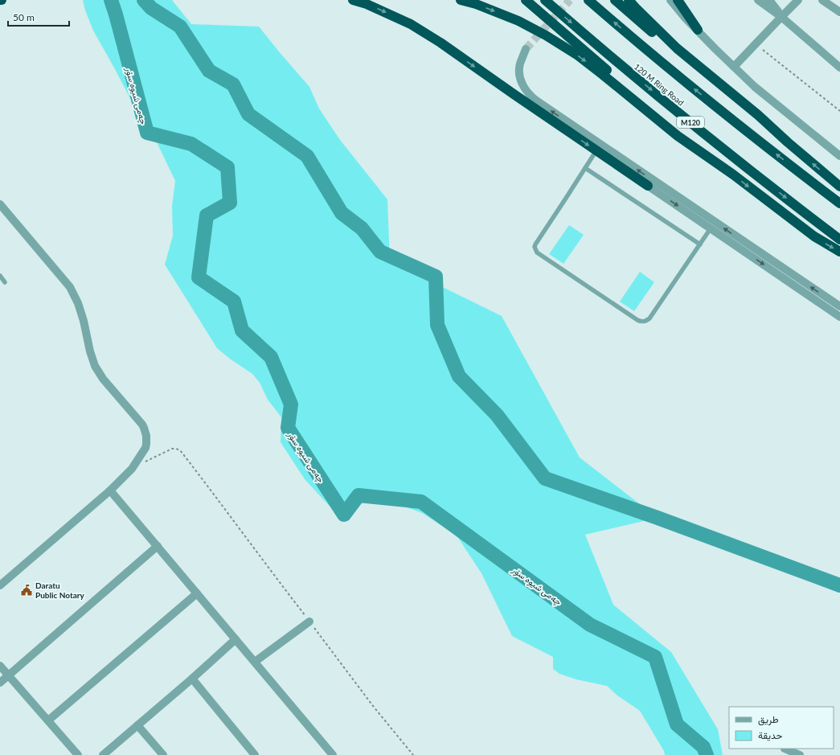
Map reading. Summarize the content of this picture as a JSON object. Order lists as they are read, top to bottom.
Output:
{
  "streets": {
    "highway": ["120 M Ring Road", "M120"]
  },
  "water": ["چەمی شیوە سۆر"],
  "places": {
    "public building": ["Daratu Public Notary"]
  },
  "legend": ["طريق", "حديقة"],
  "scale_bar": "50 m"
}
